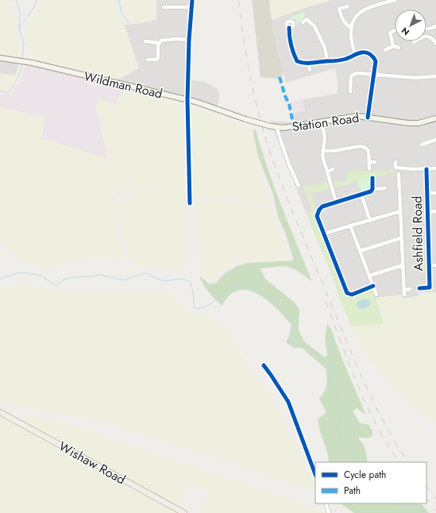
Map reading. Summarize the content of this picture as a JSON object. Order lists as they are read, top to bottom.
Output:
{
  "streets": {
    "main road": ["Wildman Road", "Station Road", "Wishaw Road"],
    "street": ["Ashfield Road"]
  },
  "crossings": [
    ["Wildman Road", "Station Road"]
  ],
  "legend": ["Cycle path", "Path"],
  "north": "bottom left"
}
